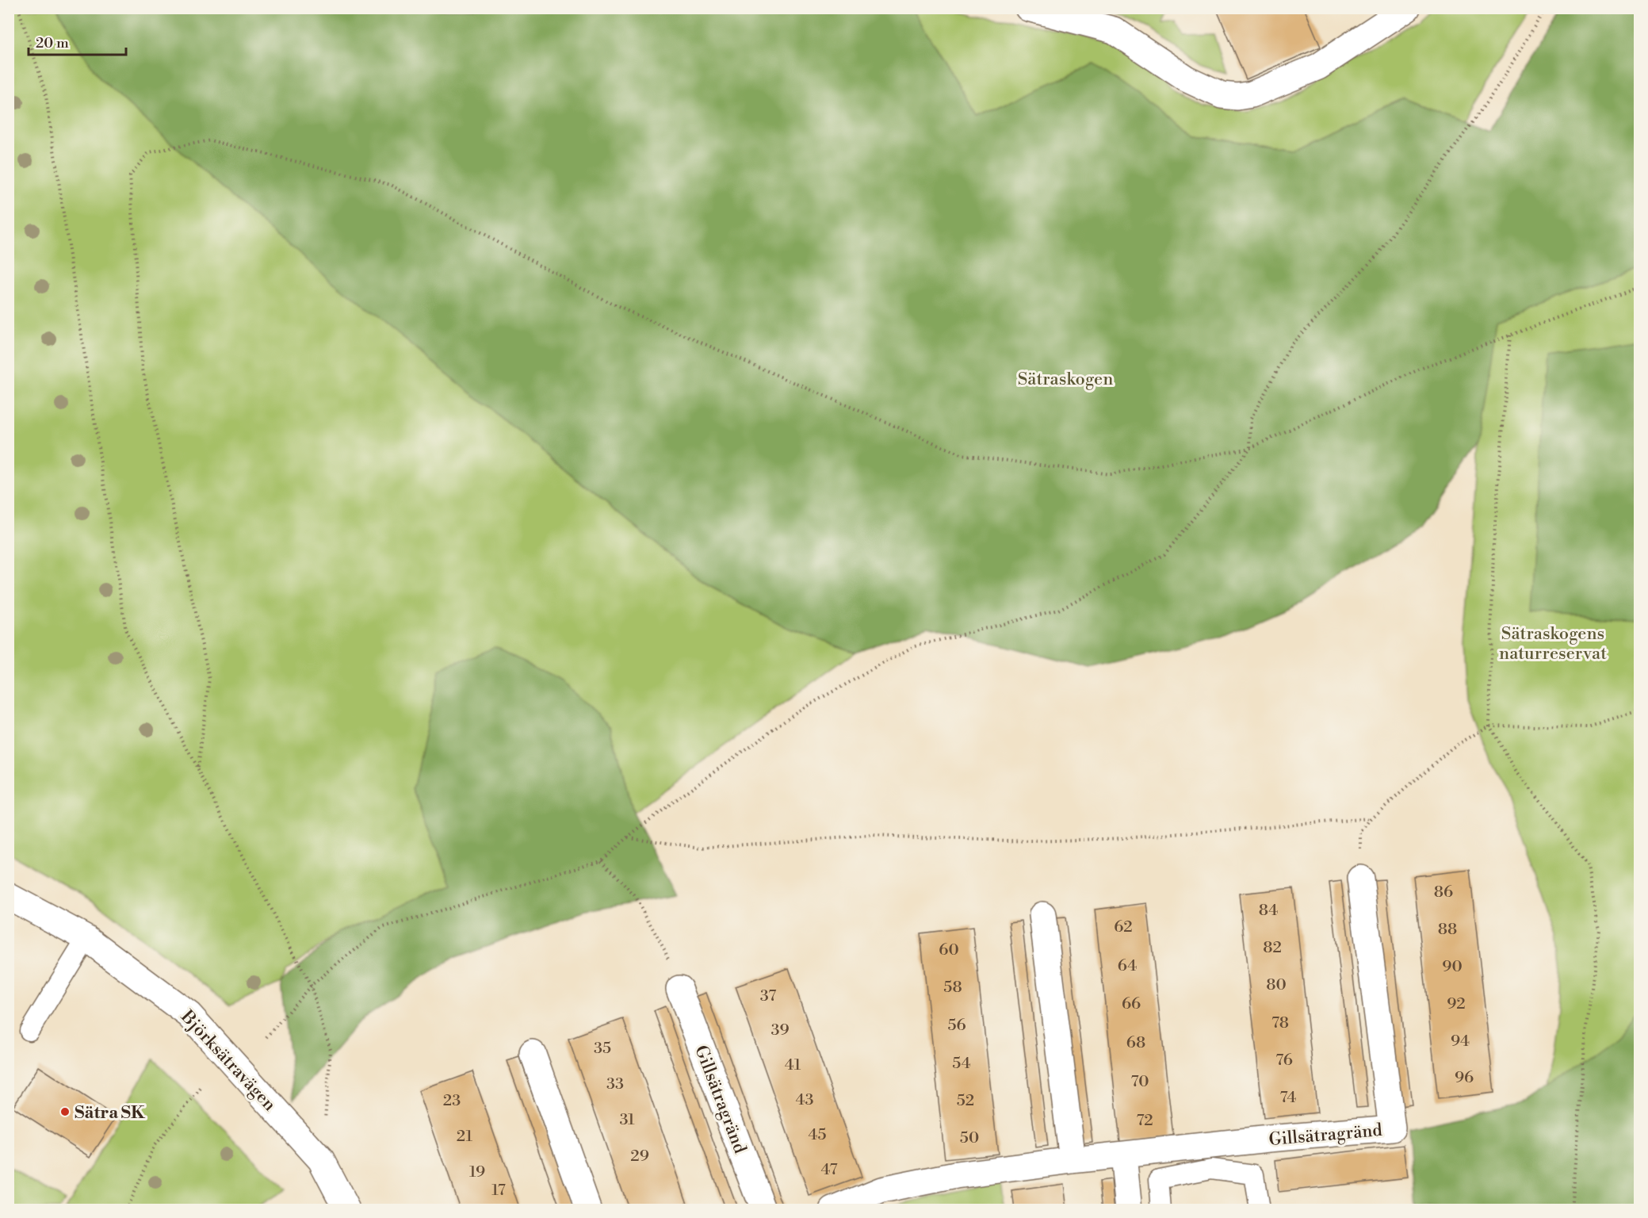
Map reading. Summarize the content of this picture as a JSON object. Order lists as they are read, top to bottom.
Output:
{
  "streets": {
    "street": ["Björksätravägen", "Gillsätragränd"]
  },
  "parks": ["Sätraskogen", "Sätraskogens naturreservat"],
  "places": ["Sätra SK"],
  "house_numbers": [
    "86",
    "84",
    "62",
    "88",
    "82",
    "60",
    "64",
    "90",
    "80",
    "58",
    "37",
    "66",
    "92",
    "78",
    "56",
    "39",
    "94",
    "68",
    "35",
    "76",
    "54",
    "41",
    "96",
    "70",
    "33",
    "74",
    "43",
    "23",
    "52",
    "31",
    "72",
    "45",
    "21",
    "50",
    "29",
    "47",
    "19",
    "17"
  ],
  "scale_bar": "20 m"
}
